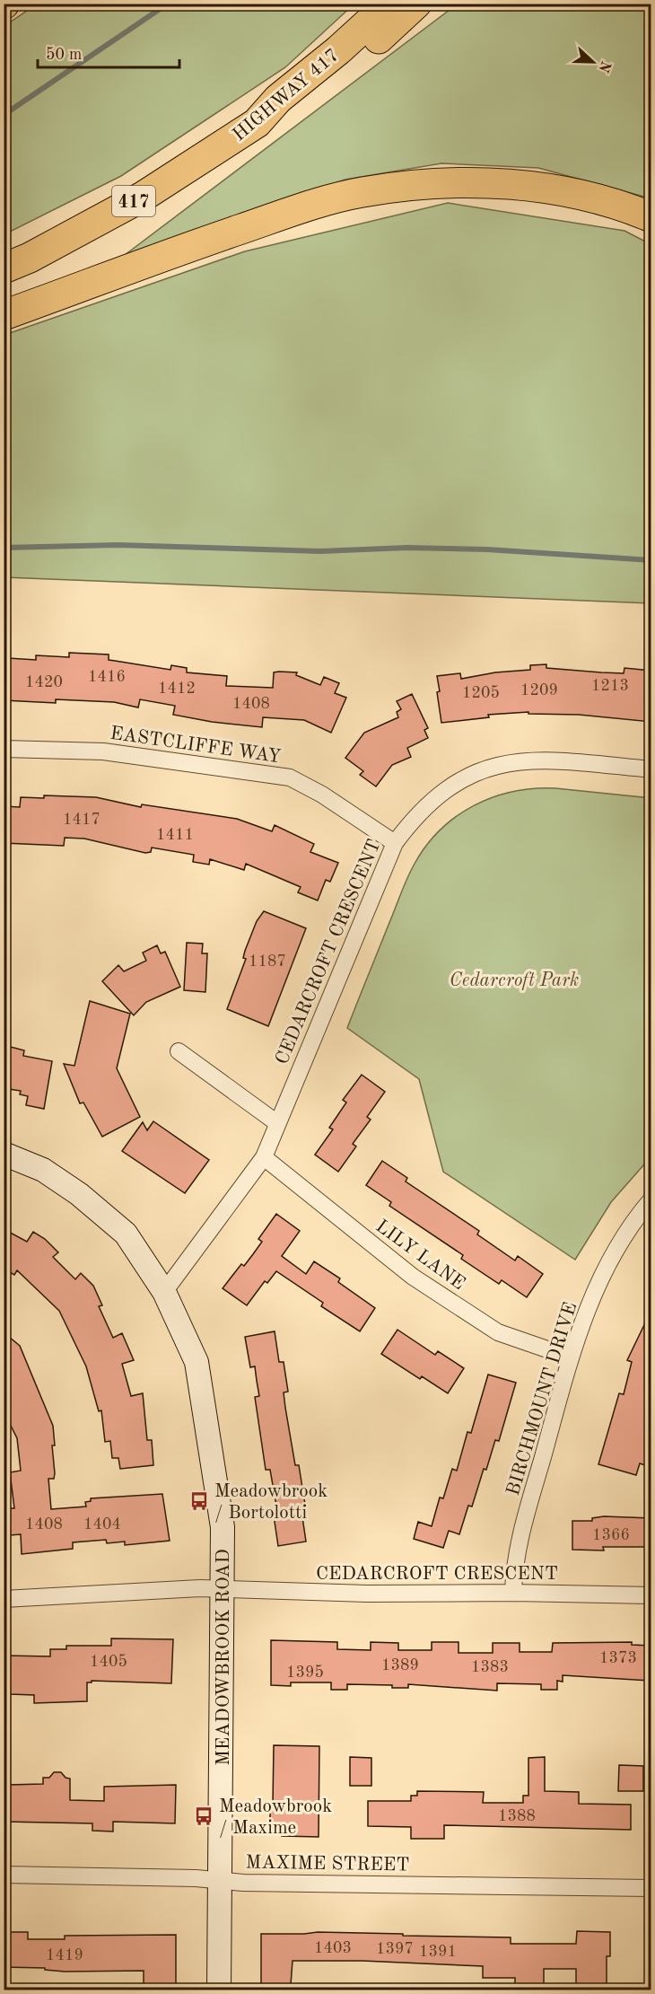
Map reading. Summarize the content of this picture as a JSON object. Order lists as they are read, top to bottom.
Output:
{
  "streets": {
    "highway": ["HIGHWAY 417", "417"],
    "street": [
      "EASTCLIFFE WAY",
      "CEDARCROFT CRESCENT",
      "LILY LANE",
      "BIRCHMOUNT DRIVE",
      "MEADOWBROOK ROAD",
      "MAXIME STREET"
    ]
  },
  "crossings": [
    ["EASTCLIFFE WAY", "CEDARCROFT CRESCENT"],
    ["CEDARCROFT CRESCENT", "LILY LANE"],
    ["CEDARCROFT CRESCENT", "BIRCHMOUNT DRIVE"],
    ["CEDARCROFT CRESCENT", "MEADOWBROOK ROAD"],
    ["LILY LANE", "BIRCHMOUNT DRIVE"],
    ["MEADOWBROOK ROAD", "MAXIME STREET"]
  ],
  "parks": ["Cedarcroft Park"],
  "places": {
    "bus stop": ["Meadowbrook / Bortolotti", "Meadowbrook / Maxime"]
  },
  "house_numbers": [
    "1416",
    "1420",
    "1213",
    "1412",
    "1209",
    "1205",
    "1408",
    "1417",
    "1411",
    "1187",
    "1408",
    "1404",
    "1366",
    "1373",
    "1405",
    "1389",
    "1383",
    "1395",
    "1388",
    "1403",
    "1397",
    "1391",
    "1419"
  ],
  "scale_bar": "50 m",
  "north": "right"
}
